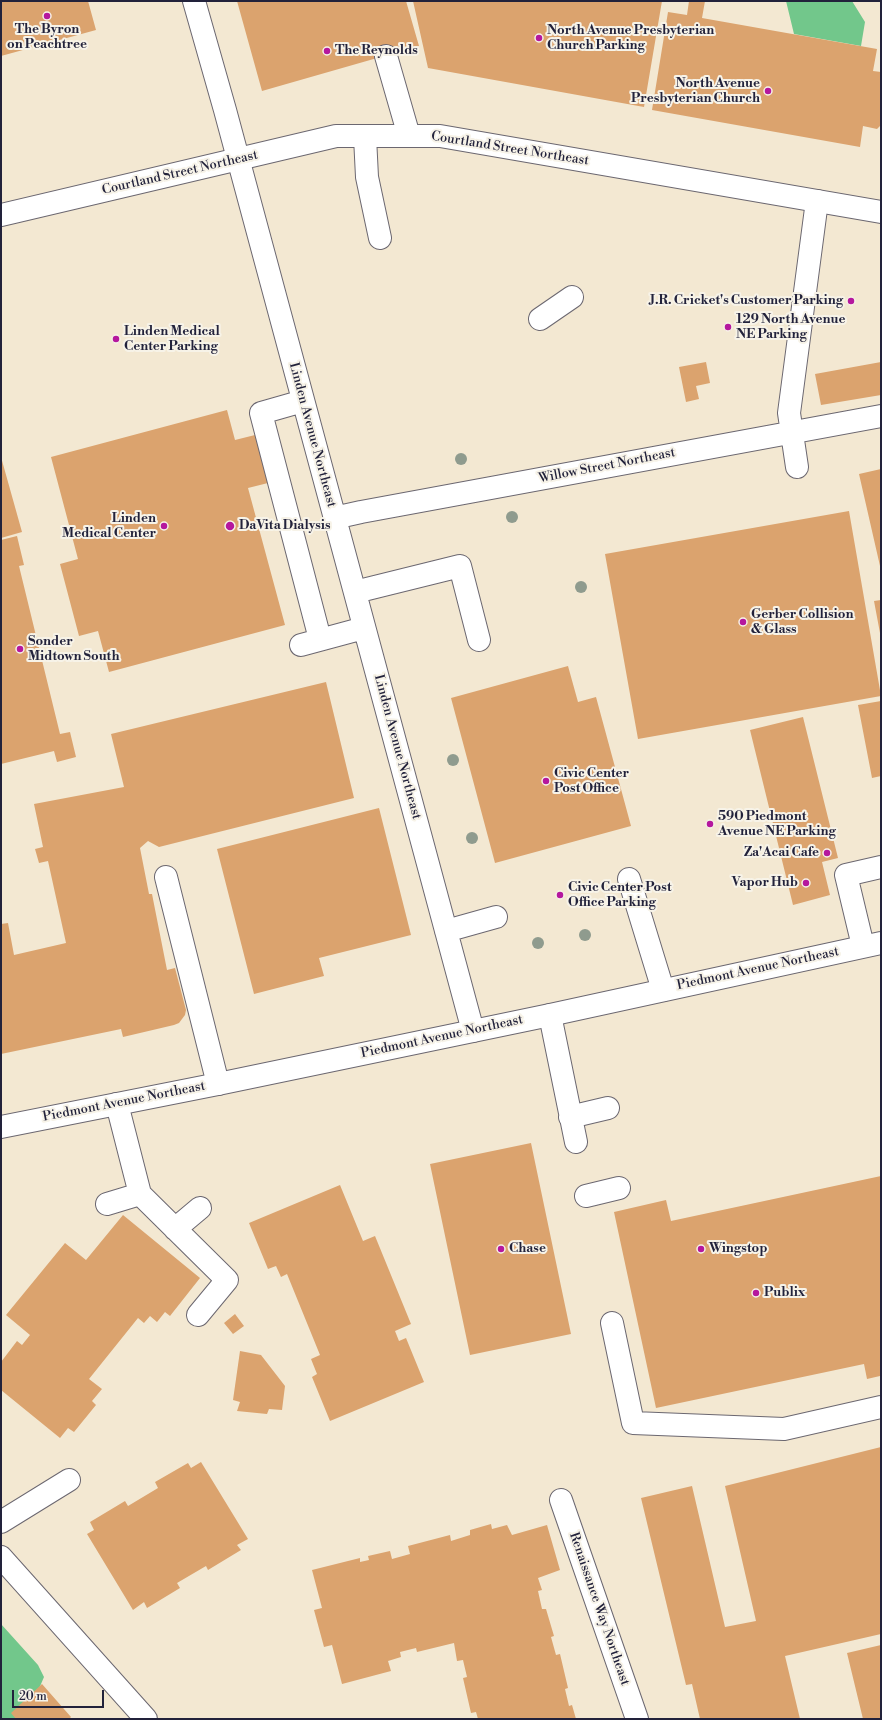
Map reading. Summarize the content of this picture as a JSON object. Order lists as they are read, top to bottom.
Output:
{
  "streets": {
    "street": [
      "Courtland Street Northeast",
      "Linden Avenue Northeast",
      "Willow Street Northeast",
      "Piedmont Avenue Northeast",
      "Renaissance Way Northeast"
    ]
  },
  "crossings": [
    ["Courtland Street Northeast", "Linden Avenue Northeast"],
    ["Linden Avenue Northeast", "Willow Street Northeast"],
    ["Linden Avenue Northeast", "Piedmont Avenue Northeast"]
  ],
  "places": [
    "The Byron on Peachtree",
    "North Avenue Presbyterian Church Parking",
    "The Reynolds",
    "North Avenue Presbyterian Church",
    "J.R. Cricket's Customer Parking",
    "129 North Avenue NE Parking",
    "Linden Medical Center Parking",
    "Linden Medical Center",
    "DaVita Dialysis",
    "Gerber Collision & Glass",
    "Sonder Midtown South",
    "Civic Center Post Office",
    "590 Piedmont Avenue NE Parking",
    "Za'Acai Cafe",
    "Vapor Hub",
    "Civic Center Post Office Parking",
    "Chase",
    "Wingstop",
    "Publix"
  ],
  "scale_bar": "20 m"
}
